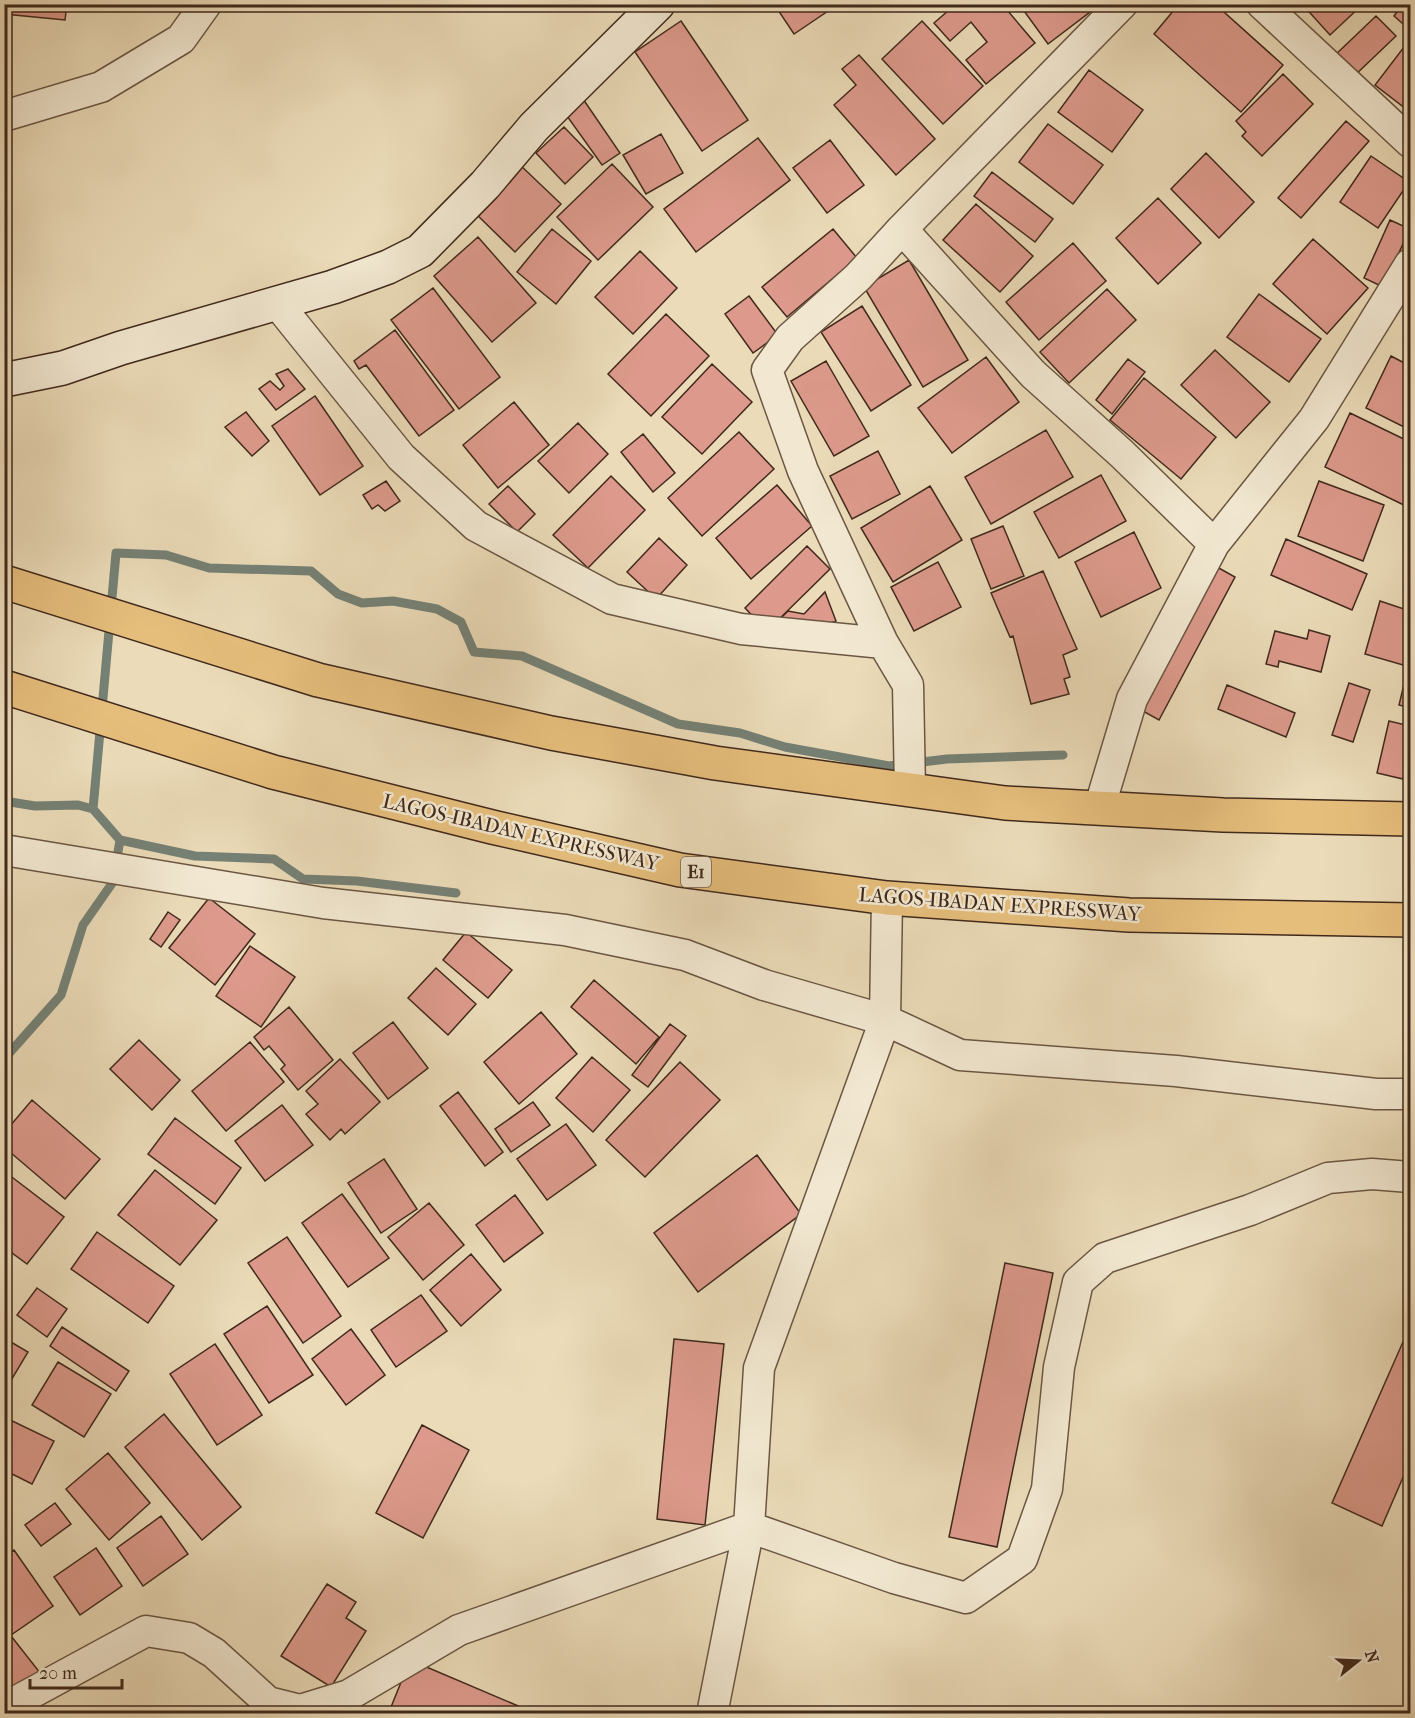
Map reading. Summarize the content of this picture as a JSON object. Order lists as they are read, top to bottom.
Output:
{
  "streets": {
    "highway": ["LAGOS-IBADAN EXPRESSWAY", "E1"]
  },
  "scale_bar": "20 m",
  "north": "right"
}
